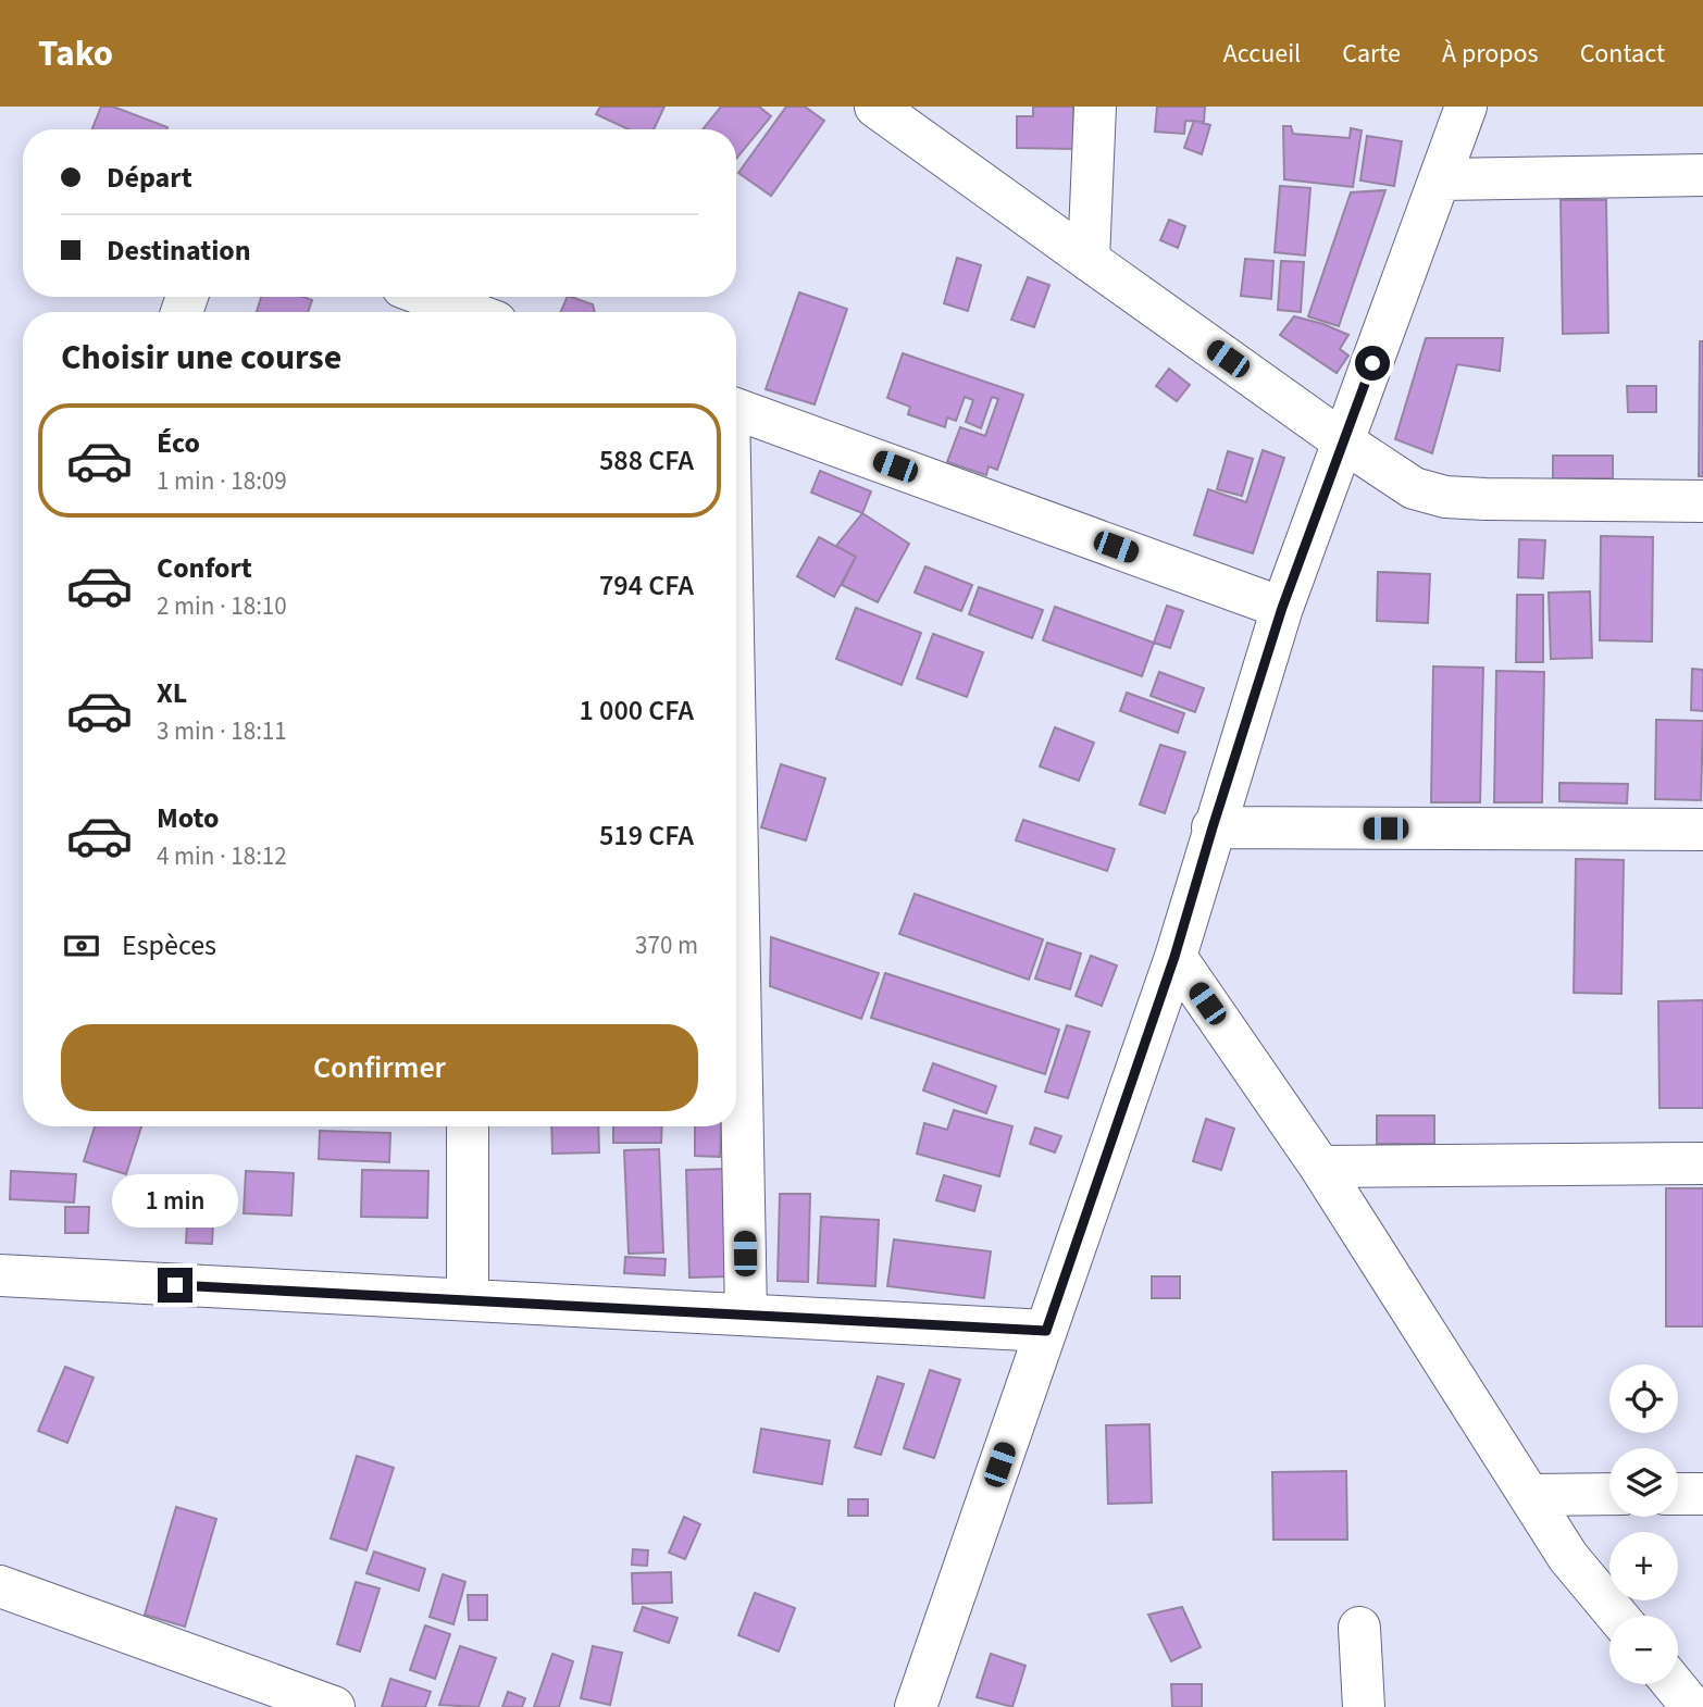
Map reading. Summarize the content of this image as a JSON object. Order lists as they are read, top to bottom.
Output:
{
  "page": {
    "header": "Tako",
    "nav": [
      "Accueil",
      "Carte",
      "À propos",
      "Contact"
    ],
    "banner": ["Départ", "Destination"],
    "heading": "Choisir une course",
    "list": [
      {
        "name": "Éco",
        "note": "1 min · 18:09",
        "value": "588 CFA"
      },
      {
        "name": "Confort",
        "note": "2 min · 18:10",
        "value": "794 CFA"
      },
      {
        "name": "XL",
        "note": "3 min · 18:11",
        "value": "1 000 CFA"
      },
      {
        "name": "Moto",
        "note": "4 min · 18:12",
        "value": "519 CFA"
      }
    ],
    "pay": ["Espèces", "370 m"],
    "buttons": "Confirmer",
    "bubble": "1 min",
    "map_buttons": ["+", "−"]
  }
}
